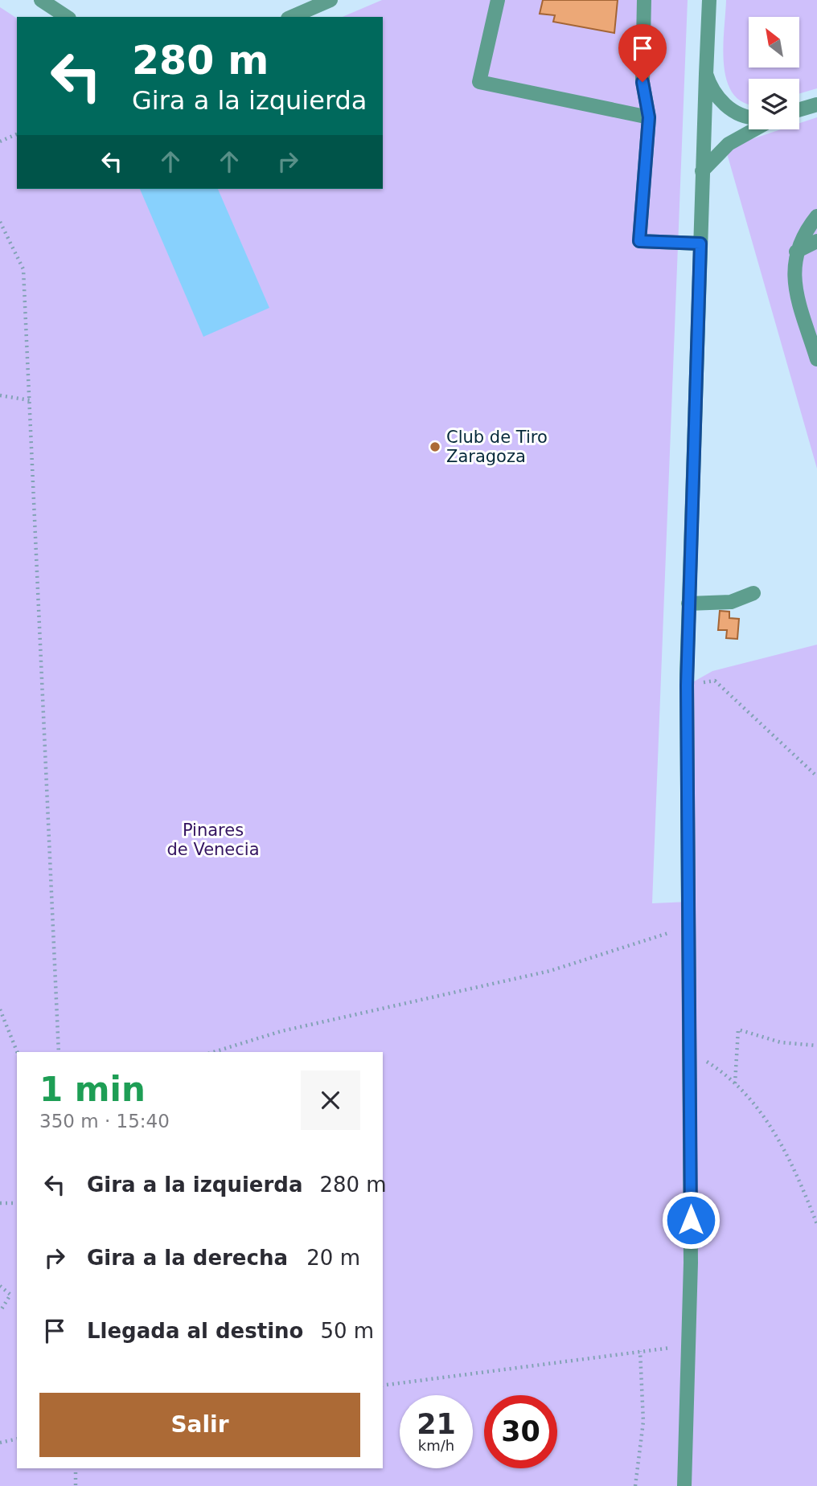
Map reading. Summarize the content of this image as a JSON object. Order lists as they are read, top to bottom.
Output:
{
  "parks": ["Pinares de Venecia"],
  "places": ["Club de Tiro Zaragoza"],
  "north": "top left",
  "page": {
    "turn": ["280 m", "Gira a la izquierda"],
    "heading": ["1 min", "350 m · 15:40"],
    "list": [
      {
        "name": "Gira a la izquierda",
        "value": "280 m"
      },
      {
        "name": "Gira a la derecha",
        "value": "20 m"
      },
      {
        "name": "Llegada al destino",
        "value": "50 m"
      }
    ],
    "buttons": "Salir",
    "speed": "21 km/h",
    "limit": "30"
  }
}
